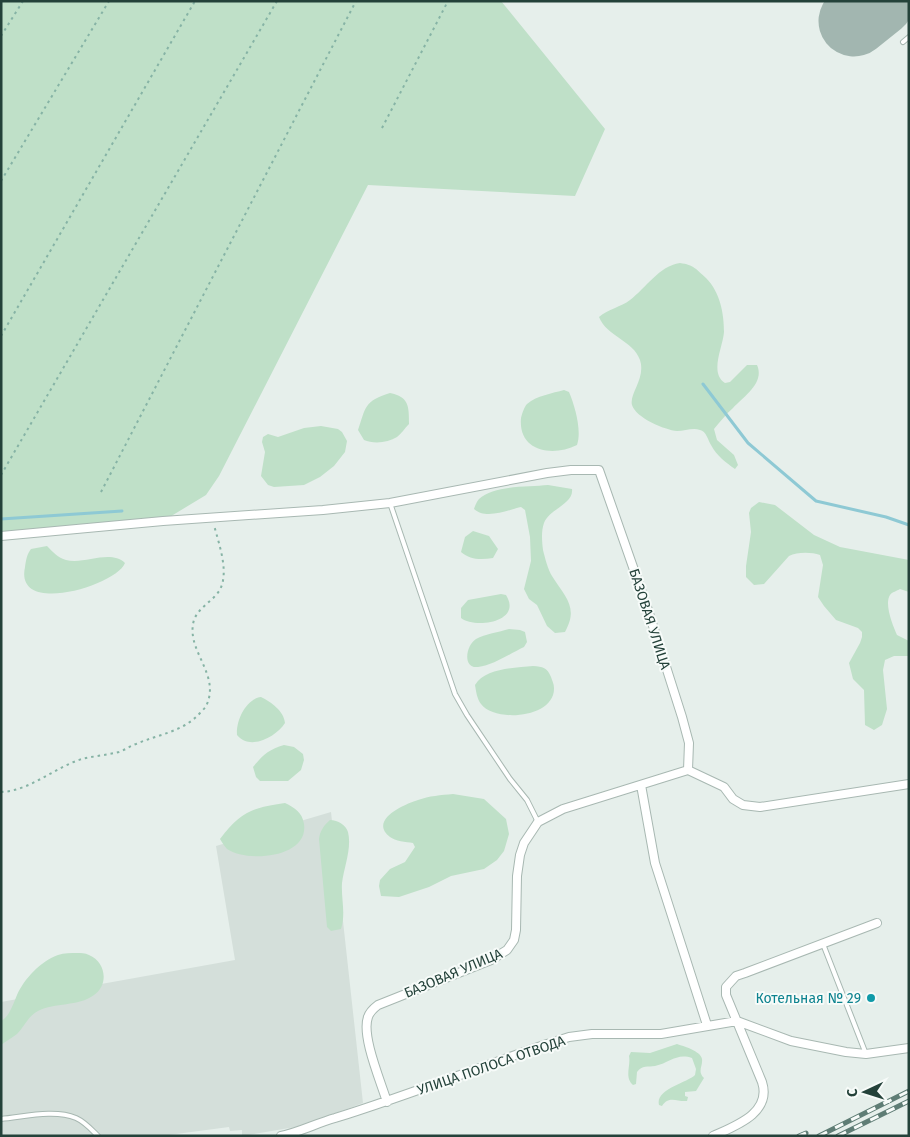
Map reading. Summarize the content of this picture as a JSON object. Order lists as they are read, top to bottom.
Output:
{
  "streets": {
    "street": ["БАЗОВАЯ УЛИЦА", "УЛИЦА ПОЛОСА ОТВОДА"]
  },
  "crossings": [
    ["БАЗОВАЯ УЛИЦА", "УЛИЦА ПОЛОСА ОТВОДА"]
  ],
  "places": ["Котельная № 29"],
  "north": "left"
}
